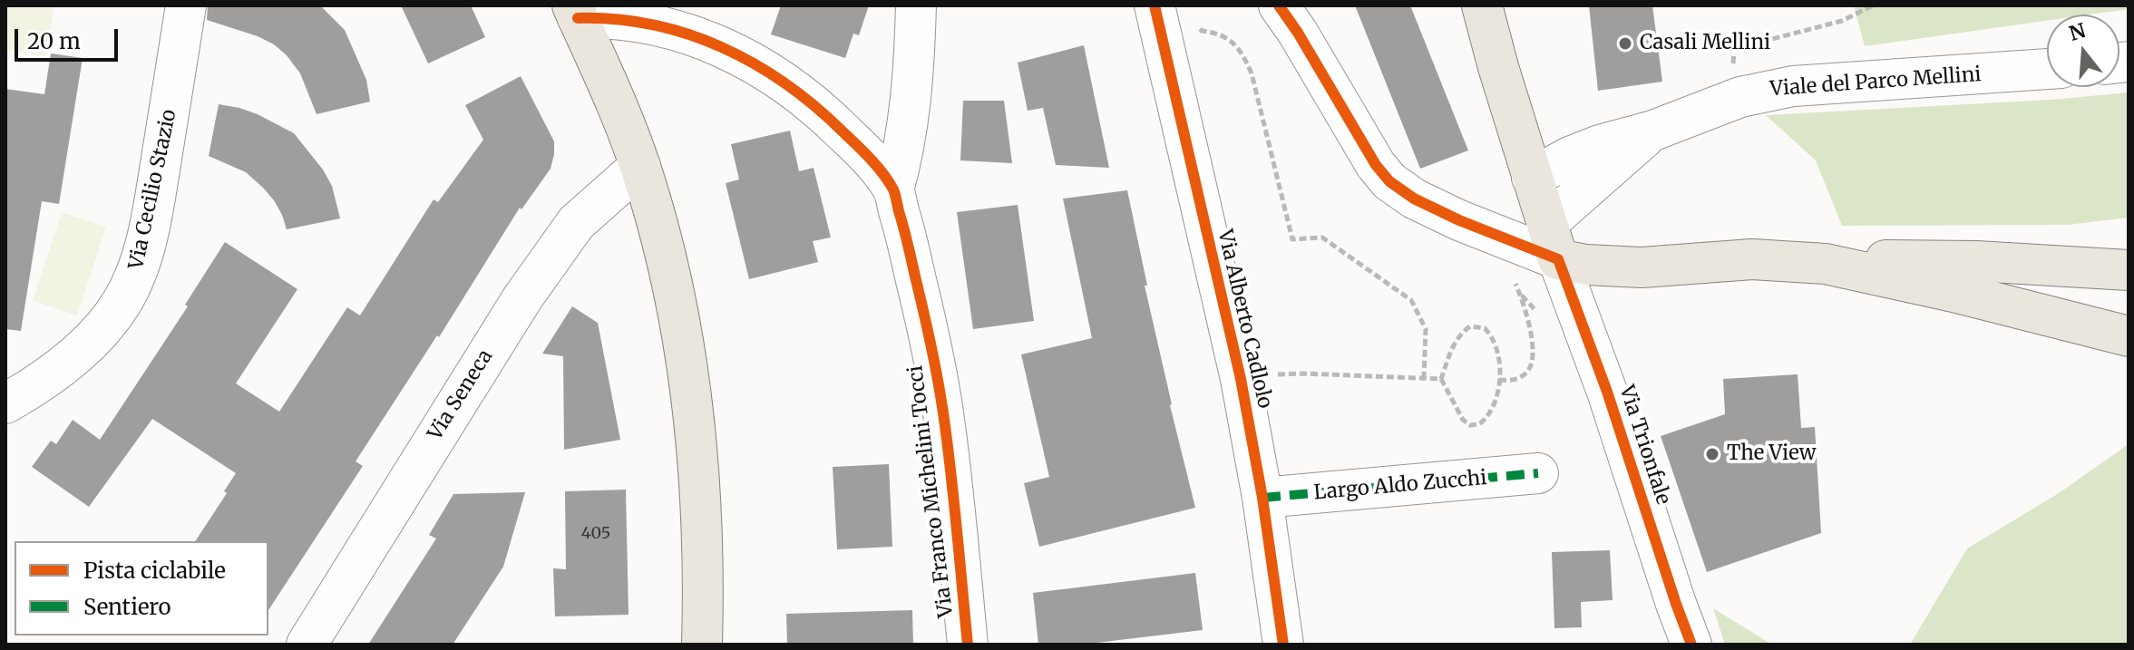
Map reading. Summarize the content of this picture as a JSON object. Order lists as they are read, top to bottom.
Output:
{
  "streets": {
    "main road": ["Via Trionfale"],
    "street": [
      "Viale del Parco Mellini",
      "Via Cecilio Stazio",
      "Via Alberto Cadlolo",
      "Via Seneca",
      "Largo Aldo Zucchi",
      "Via Franco Michelini Tocci"
    ]
  },
  "crossings": [
    ["Viale del Parco Mellini", "Via Trionfale"],
    ["Via Alberto Cadlolo", "Largo Aldo Zucchi"]
  ],
  "places": ["Casali Mellini", "The View"],
  "house_numbers": ["405"],
  "legend": ["Pista ciclabile", "Sentiero"],
  "scale_bar": "20 m",
  "north": "top"
}
